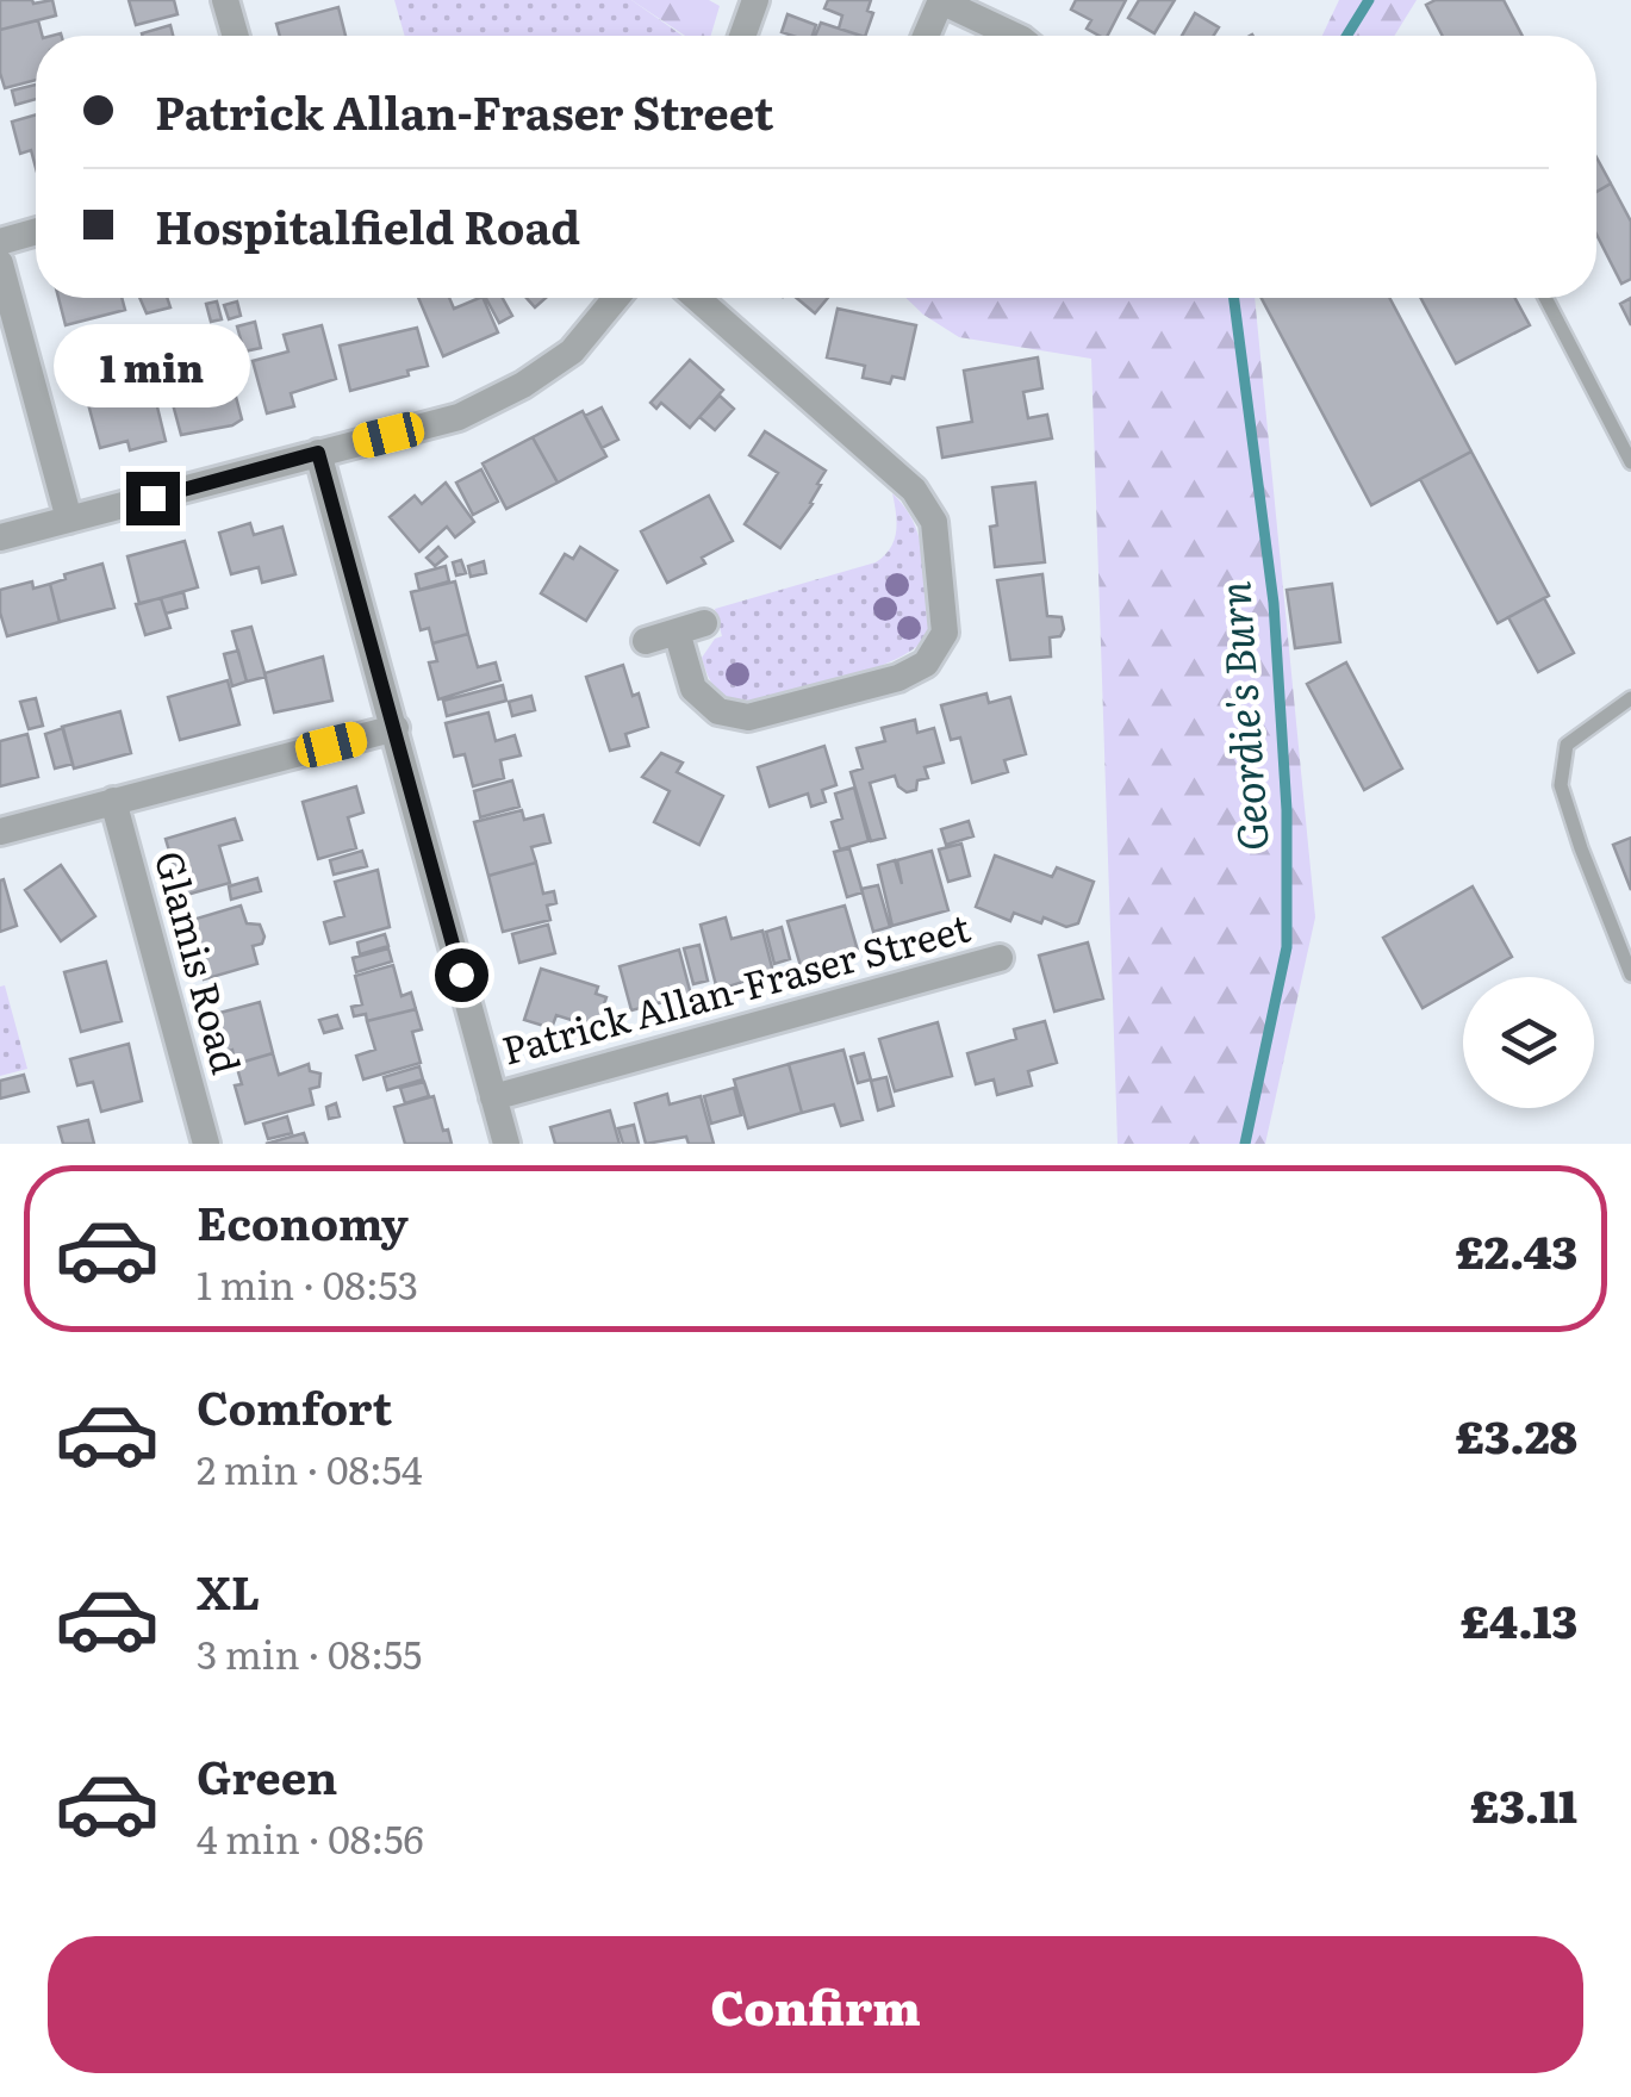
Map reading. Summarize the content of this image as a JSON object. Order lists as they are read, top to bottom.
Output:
{
  "streets": {
    "street": ["Glamis Road", "Patrick Allan-Fraser Street"]
  },
  "water": ["Geordie's Burn"],
  "page": {
    "banner": ["Patrick Allan-Fraser Street", "Hospitalfield Road"],
    "bubble": "1 min",
    "list": [
      {
        "name": "Economy",
        "note": "1 min · 08:53",
        "value": "£2.43"
      },
      {
        "name": "Comfort",
        "note": "2 min · 08:54",
        "value": "£3.28"
      },
      {
        "name": "XL",
        "note": "3 min · 08:55",
        "value": "£4.13"
      },
      {
        "name": "Green",
        "note": "4 min · 08:56",
        "value": "£3.11"
      }
    ],
    "buttons": "Confirm"
  }
}
